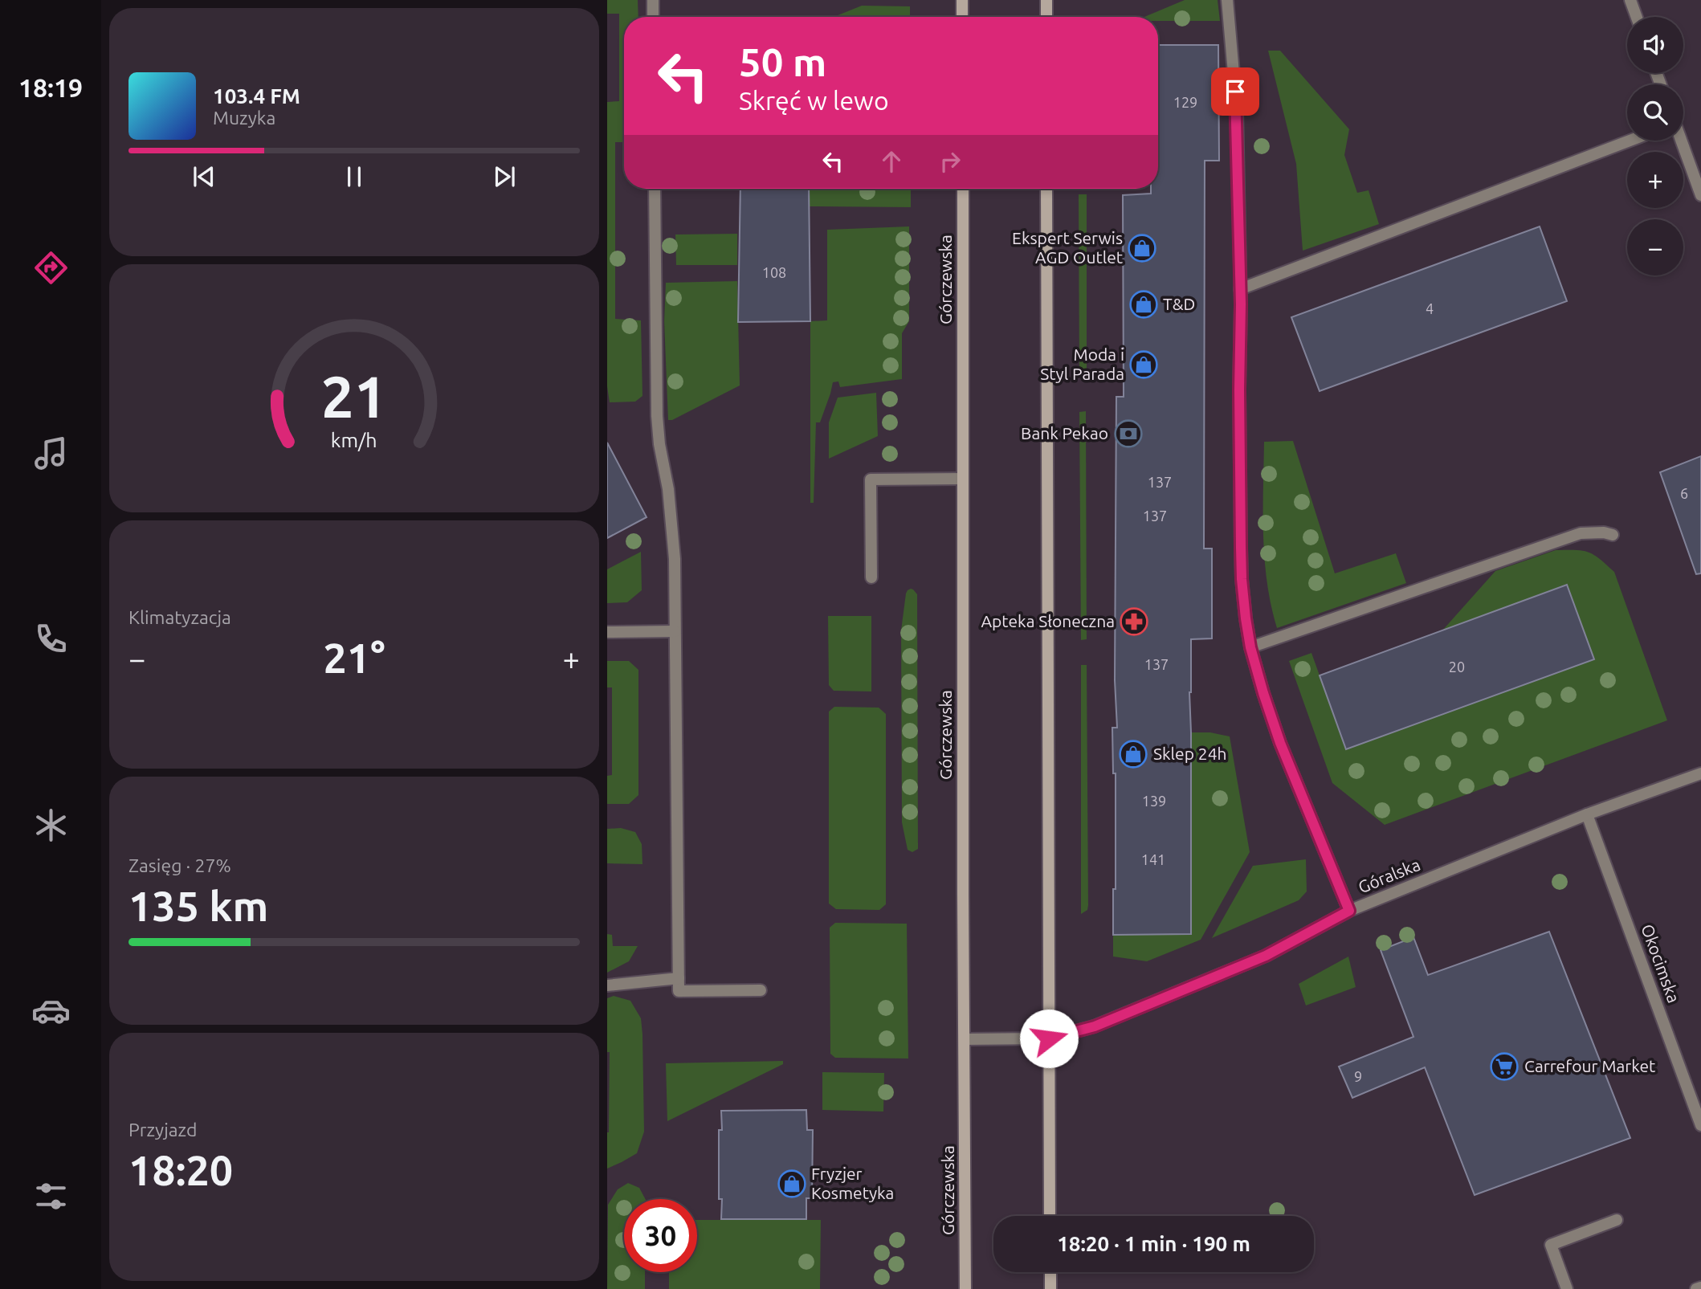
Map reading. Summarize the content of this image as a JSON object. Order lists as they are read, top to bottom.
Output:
{
  "streets": {
    "main road": ["Górczewska"],
    "street": ["Góralska", "Okocimska"]
  },
  "crossings": [
    ["Górczewska", "Góralska"],
    ["Góralska", "Okocimska"]
  ],
  "places": {
    "shop": [
      "Ekspert Serwis AGD Outlet",
      "T&D",
      "Moda i Styl Parada",
      "Sklep 24h",
      "Fryzjer Kosmetyka"
    ],
    "bank": ["Bank Pekao"],
    "pharmacy": ["Apteka Słoneczna"],
    "supermarket": ["Carrefour Market"]
  },
  "house_numbers": [
    "129",
    "108",
    "4",
    "137",
    "6",
    "137",
    "137",
    "20",
    "139",
    "141",
    "9"
  ],
  "page": {
    "tabs": "18:19",
    "map_buttons": ["+", "−"],
    "turn": ["50 m", "Skręć w lewo"],
    "song": ["103.4 FM", "Muzyka"],
    "tile": [
      "Klimatyzacja",
      ["Zasięg · 27%", "135 km"],
      ["Przyjazd", "18:20"]
    ],
    "heat": ["−", "21°", "+"],
    "limit": "30",
    "trip": "18:20 · 1 min · 190 m",
    "gauge": ["21", "km/h"]
  }
}
